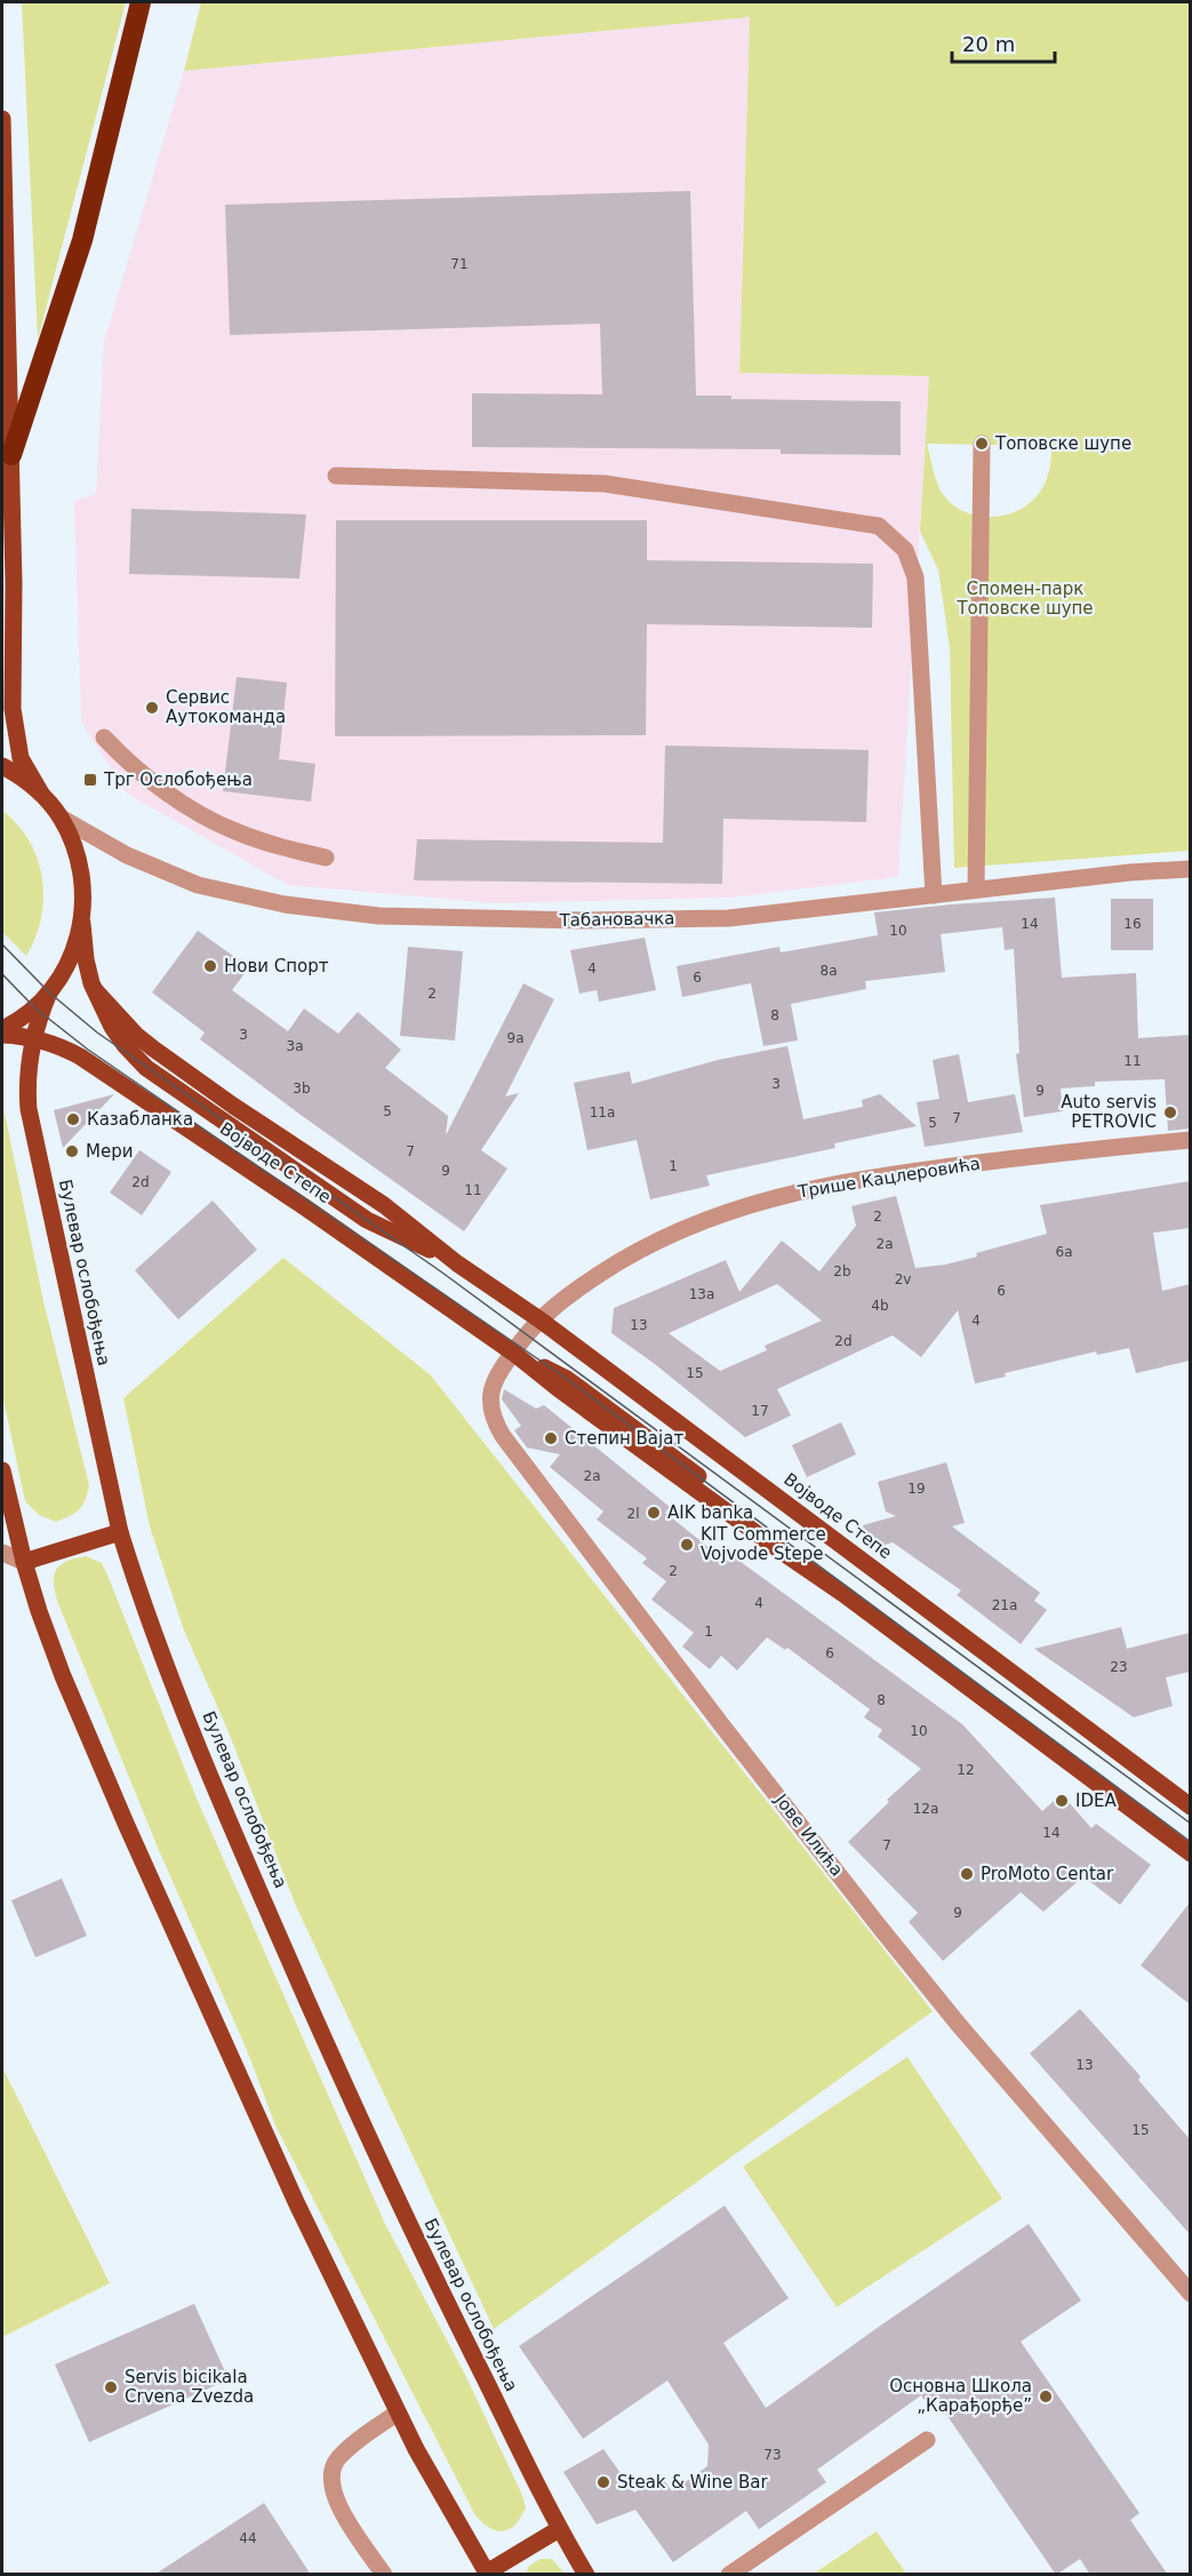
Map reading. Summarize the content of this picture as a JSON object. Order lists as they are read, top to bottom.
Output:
{
  "streets": {
    "main road": ["Војводе Степе", "Булевар ослобођења"],
    "street": ["Табановачка", "Трише Кацлеровића", "Јове Илића"]
  },
  "crossings": [
    ["Табановачка", "Булевар ослобођења"],
    ["Војводе Степе", "Трише Кацлеровића"],
    ["Војводе Степе", "Булевар ослобођења"],
    ["Војводе Степе", "Јове Илића"],
    ["Трише Кацлеровића", "Јове Илића"]
  ],
  "parks": ["Спомен-парк Топовске шупе"],
  "places": {
    "other": [
      "Топовске шупе",
      "Сервис Аутокоманда",
      "Нови Спорт",
      "Auto servis PETROVIC",
      "Казабланка",
      "Мери",
      "Степин Вајат",
      "AIK banka",
      "KIT Commerce Vojvode Stepe",
      "IDEA",
      "ProMoto Centar",
      "Servis bicikala Crvena Zvezda",
      "Основна Школа „Карађорђе”",
      "Steak & Wine Bar"
    ],
    "transit": ["Трг Ослобођења"]
  },
  "house_numbers": [
    "71",
    "14",
    "16",
    "10",
    "4",
    "8a",
    "6",
    "2",
    "8",
    "3",
    "9a",
    "3a",
    "11",
    "3",
    "3b",
    "9",
    "5",
    "11a",
    "7",
    "5",
    "7",
    "1",
    "9",
    "2d",
    "11",
    "2",
    "2a",
    "6a",
    "2b",
    "2v",
    "6",
    "13a",
    "4b",
    "4",
    "13",
    "2d",
    "15",
    "17",
    "2a",
    "19",
    "2l",
    "2",
    "4",
    "21a",
    "1",
    "6",
    "23",
    "8",
    "10",
    "12",
    "12a",
    "14",
    "7",
    "9",
    "13",
    "15",
    "73",
    "44"
  ],
  "scale_bar": "20 m"
}
